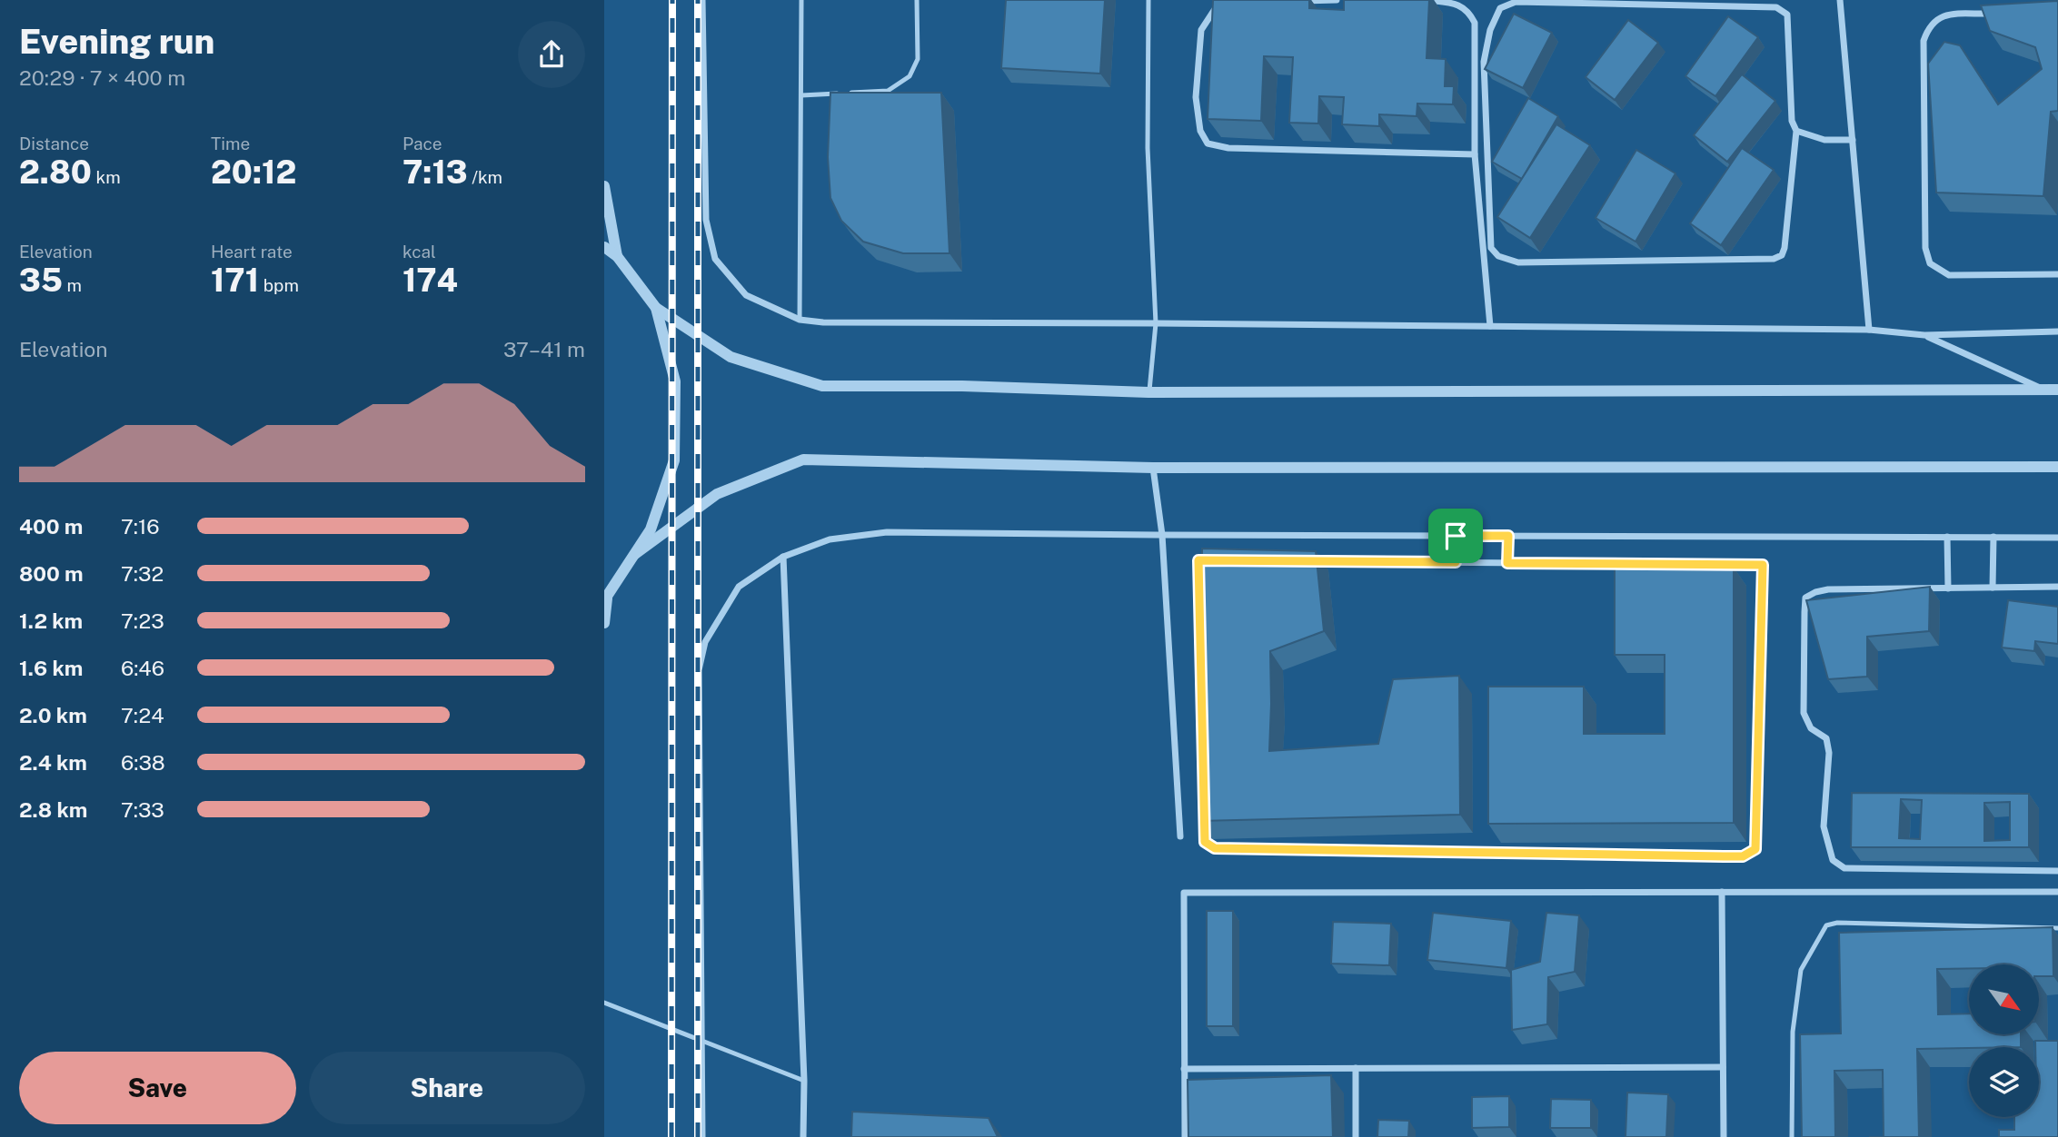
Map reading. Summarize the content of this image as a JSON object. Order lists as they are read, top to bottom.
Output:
{
  "north": "bottom right",
  "page": {
    "heading": ["Evening run", "20:29 · 7 × 400 m"],
    "stats": [
      ["Distance", "2.80 km"],
      ["Time", "20:12"],
      ["Pace", "7:13 /km"],
      ["Elevation", "35 m"],
      ["Heart rate", "171 bpm"],
      ["kcal", "174"]
    ],
    "chart": ["Elevation", "37–41 m"],
    "list": [
      {
        "name": "400 m",
        "note": "7:16"
      },
      {
        "name": "800 m",
        "note": "7:32"
      },
      {
        "name": "1.2 km",
        "note": "7:23"
      },
      {
        "name": "1.6 km",
        "note": "6:46"
      },
      {
        "name": "2.0 km",
        "note": "7:24"
      },
      {
        "name": "2.4 km",
        "note": "6:38"
      },
      {
        "name": "2.8 km",
        "note": "7:33"
      }
    ],
    "buttons": ["Save", "Share"]
  }
}
